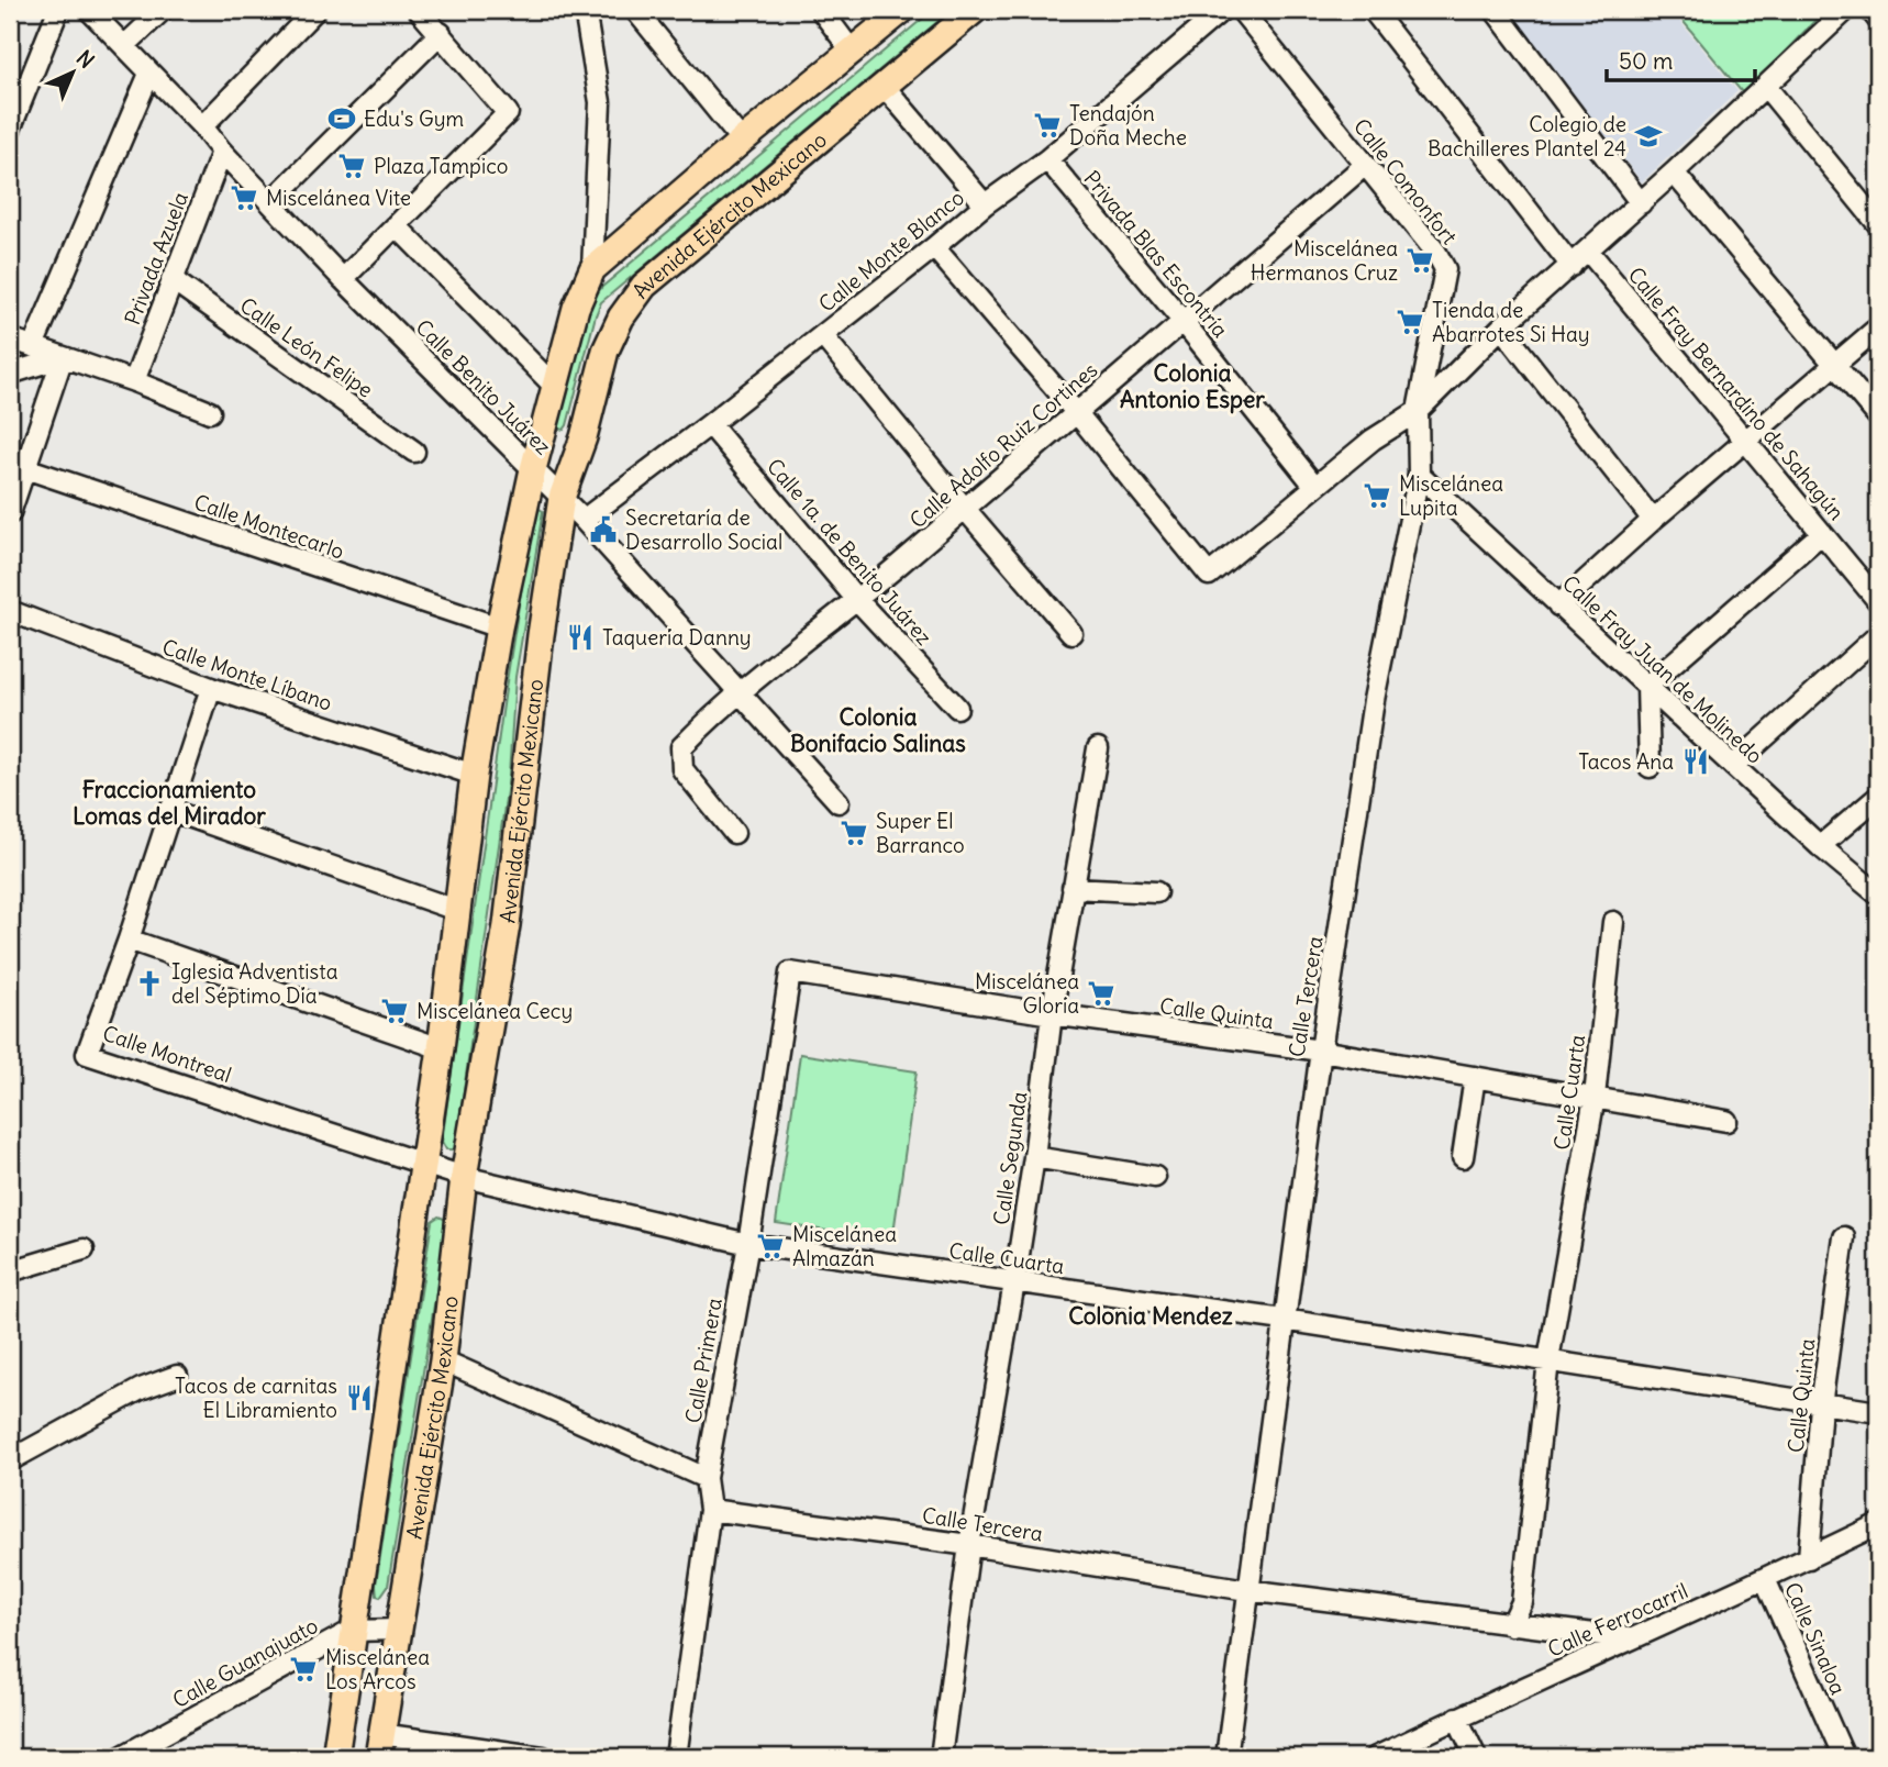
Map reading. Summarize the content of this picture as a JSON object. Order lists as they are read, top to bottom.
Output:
{
  "streets": {
    "main road": ["Avenida Ejército Mexicano"],
    "street": [
      "Calle Comonfort",
      "Calle Monte Blanco",
      "Privada Blas Escontría",
      "Privada Azuela",
      "Calle León Felipe",
      "Calle Benito Juárez",
      "Calle Fray Bernardino de Sahagún",
      "Calle Adolfo Ruiz Cortines",
      "Calle Montecarlo",
      "Calle 1a. de Benito Juárez",
      "Calle Fray Juan de Molinedo",
      "Calle Monte Líbano",
      "Calle Tercera",
      "Calle Quinta",
      "Calle Montreal",
      "Calle Cuarta",
      "Calle Segunda",
      "Calle Primera",
      "Calle Ferrocarril",
      "Calle Sinaloa",
      "Calle Guanajuato"
    ]
  },
  "crossings": [
    ["Calle Comonfort", "Calle Adolfo Ruiz Cortines"],
    ["Calle Comonfort", "Calle Tercera"],
    ["Avenida Ejército Mexicano", "Calle Benito Juárez"],
    ["Avenida Ejército Mexicano", "Calle Montreal"],
    ["Avenida Ejército Mexicano", "Calle Cuarta"],
    ["Avenida Ejército Mexicano", "Calle Guanajuato"],
    ["Calle Monte Blanco", "Privada Blas Escontría"],
    ["Calle Monte Blanco", "Calle Benito Juárez"],
    ["Calle Monte Blanco", "Calle 1a. de Benito Juárez"],
    ["Privada Blas Escontría", "Calle Adolfo Ruiz Cortines"],
    ["Privada Azuela", "Calle León Felipe"],
    ["Privada Azuela", "Calle Benito Juárez"],
    ["Calle Benito Juárez", "Calle Adolfo Ruiz Cortines"],
    ["Calle Adolfo Ruiz Cortines", "Calle 1a. de Benito Juárez"],
    ["Calle Fray Juan de Molinedo", "Calle Tercera"],
    ["Calle Monte Líbano", "Calle Montreal"],
    ["Calle Tercera", "Calle Quinta"],
    ["Calle Tercera", "Calle Cuarta"],
    ["Calle Tercera", "Calle Segunda"],
    ["Calle Tercera", "Calle Primera"],
    ["Calle Tercera", "Calle Ferrocarril"],
    ["Calle Quinta", "Calle Cuarta"],
    ["Calle Quinta", "Calle Segunda"],
    ["Calle Quinta", "Calle Primera"],
    ["Calle Quinta", "Calle Ferrocarril"],
    ["Calle Montreal", "Calle Cuarta"],
    ["Calle Cuarta", "Calle Segunda"],
    ["Calle Cuarta", "Calle Primera"],
    ["Calle Ferrocarril", "Calle Sinaloa"]
  ],
  "districts": [
    "Colonia Antonio Esper",
    "Colonia Bonifacio Salinas",
    "Fraccionamiento Lomas del Mirador",
    "Colonia Mendez"
  ],
  "places": {
    "sports": ["Edu's Gym"],
    "supermarket": [
      "Tendajón Doña Meche",
      "Plaza Tampico",
      "Miscelánea Vite",
      "Miscelánea Hermanos Cruz",
      "Tienda de Abarrotes Si Hay",
      "Miscelánea Lupita",
      "Super El Barranco",
      "Miscelánea Gloria",
      "Miscelánea Cecy",
      "Miscelánea Almazán",
      "Miscelánea Los Arcos"
    ],
    "school or university": ["Colegio de Bachilleres Plantel 24"],
    "public building": ["Secretaría de Desarrollo Social"],
    "restaurant": ["Taquería Danny", "Tacos Ana", "Tacos de carnitas El Libramiento"],
    "church": ["Iglesia Adventista del Séptimo Día"]
  },
  "scale_bar": "50 m",
  "north": "top right"
}
